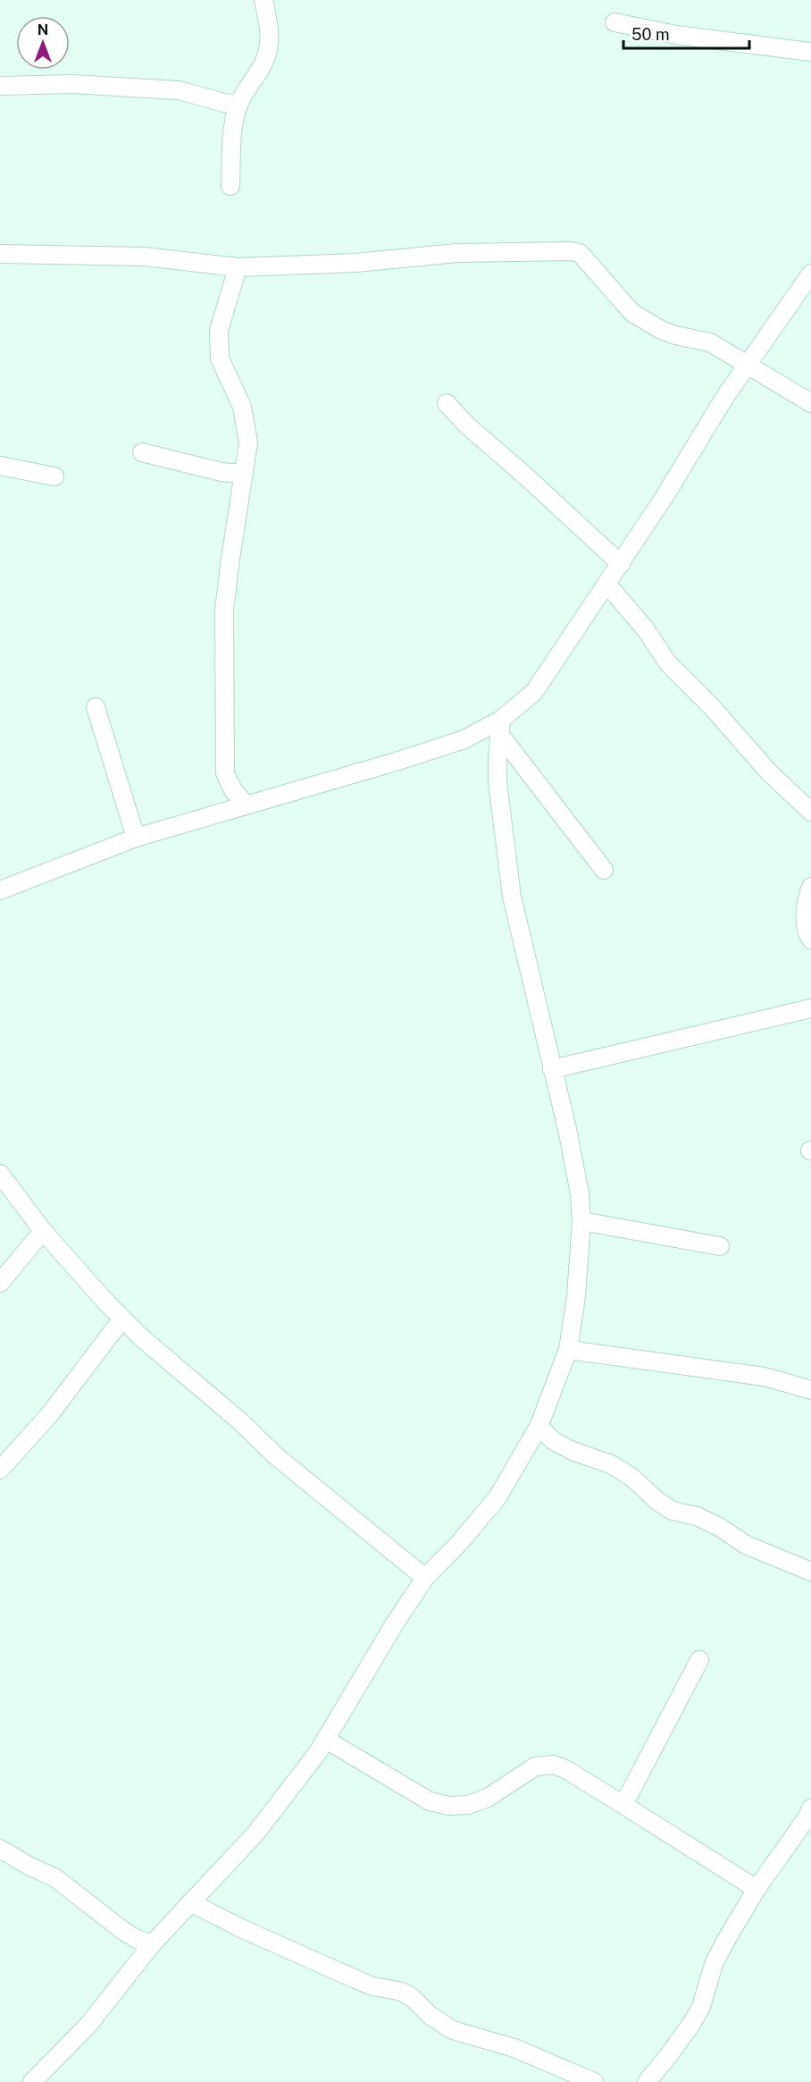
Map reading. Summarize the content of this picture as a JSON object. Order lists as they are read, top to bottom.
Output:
{
  "scale_bar": "50 m",
  "north": "top"
}
